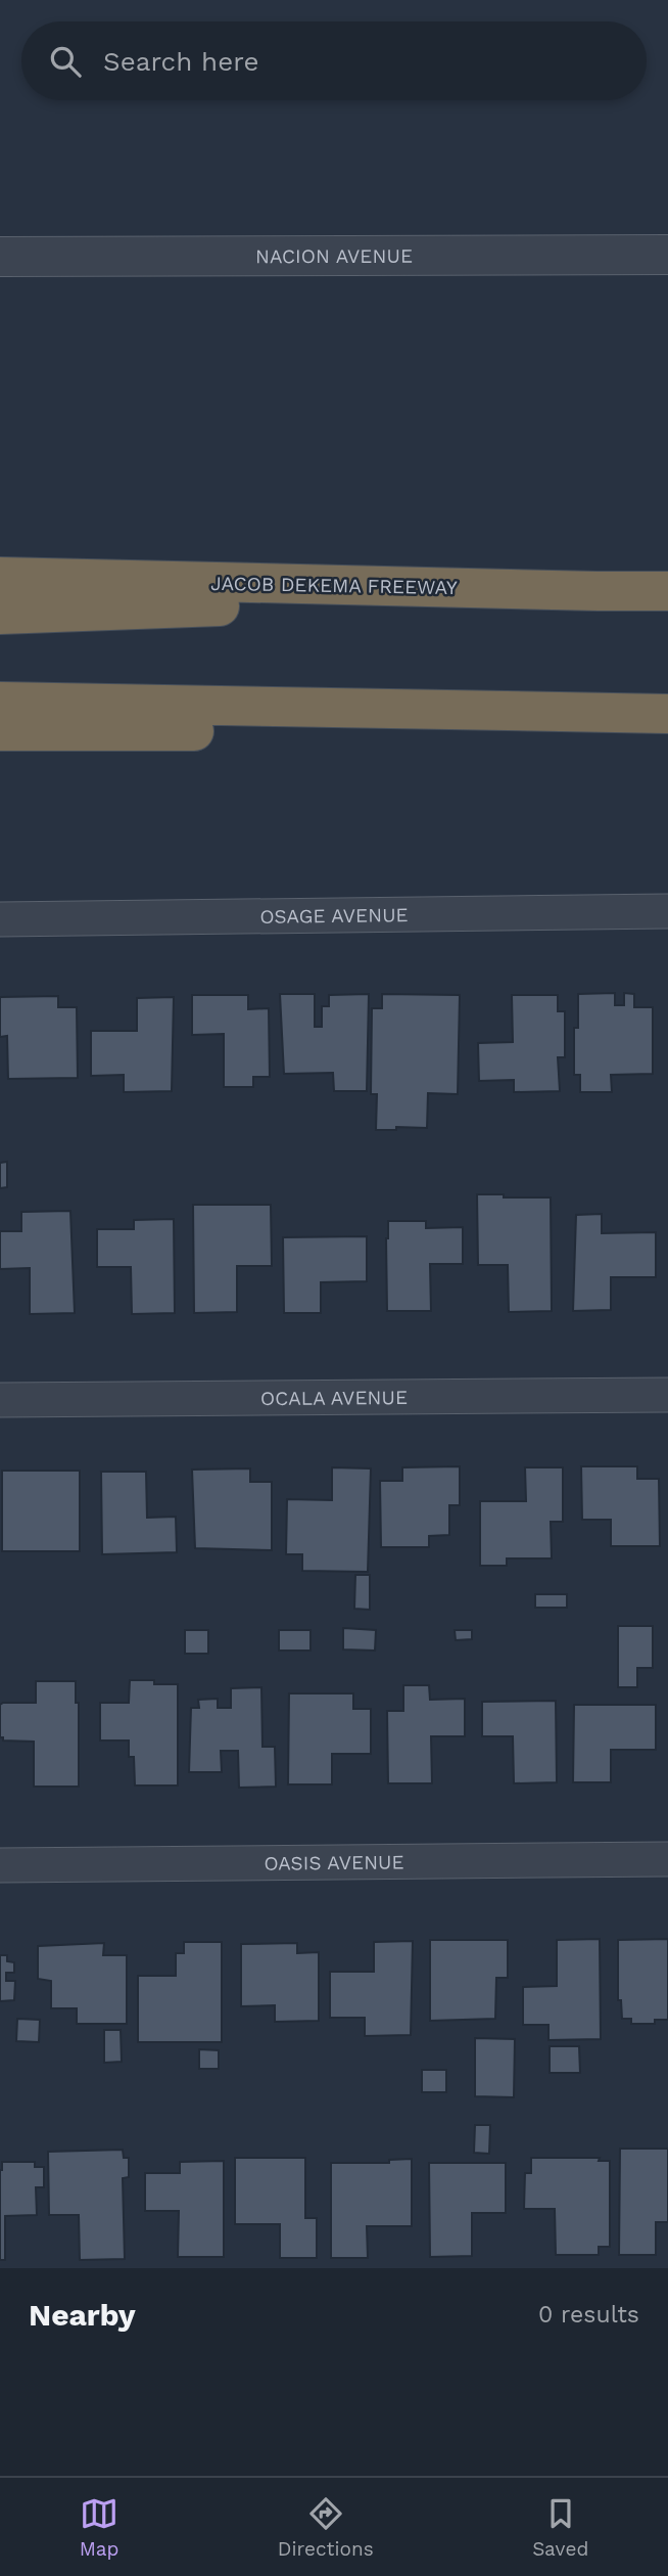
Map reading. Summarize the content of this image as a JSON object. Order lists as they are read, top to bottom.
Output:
{
  "streets": {
    "highway": ["JACOB DEKEMA FREEWAY"],
    "street": [
      "NACION AVENUE",
      "OSAGE AVENUE",
      "OCALA AVENUE",
      "OASIS AVENUE"
    ]
  },
  "page": {
    "search": "Search here",
    "heading": ["Nearby", "0 results"],
    "nav": ["Map", "Directions", "Saved"]
  }
}
